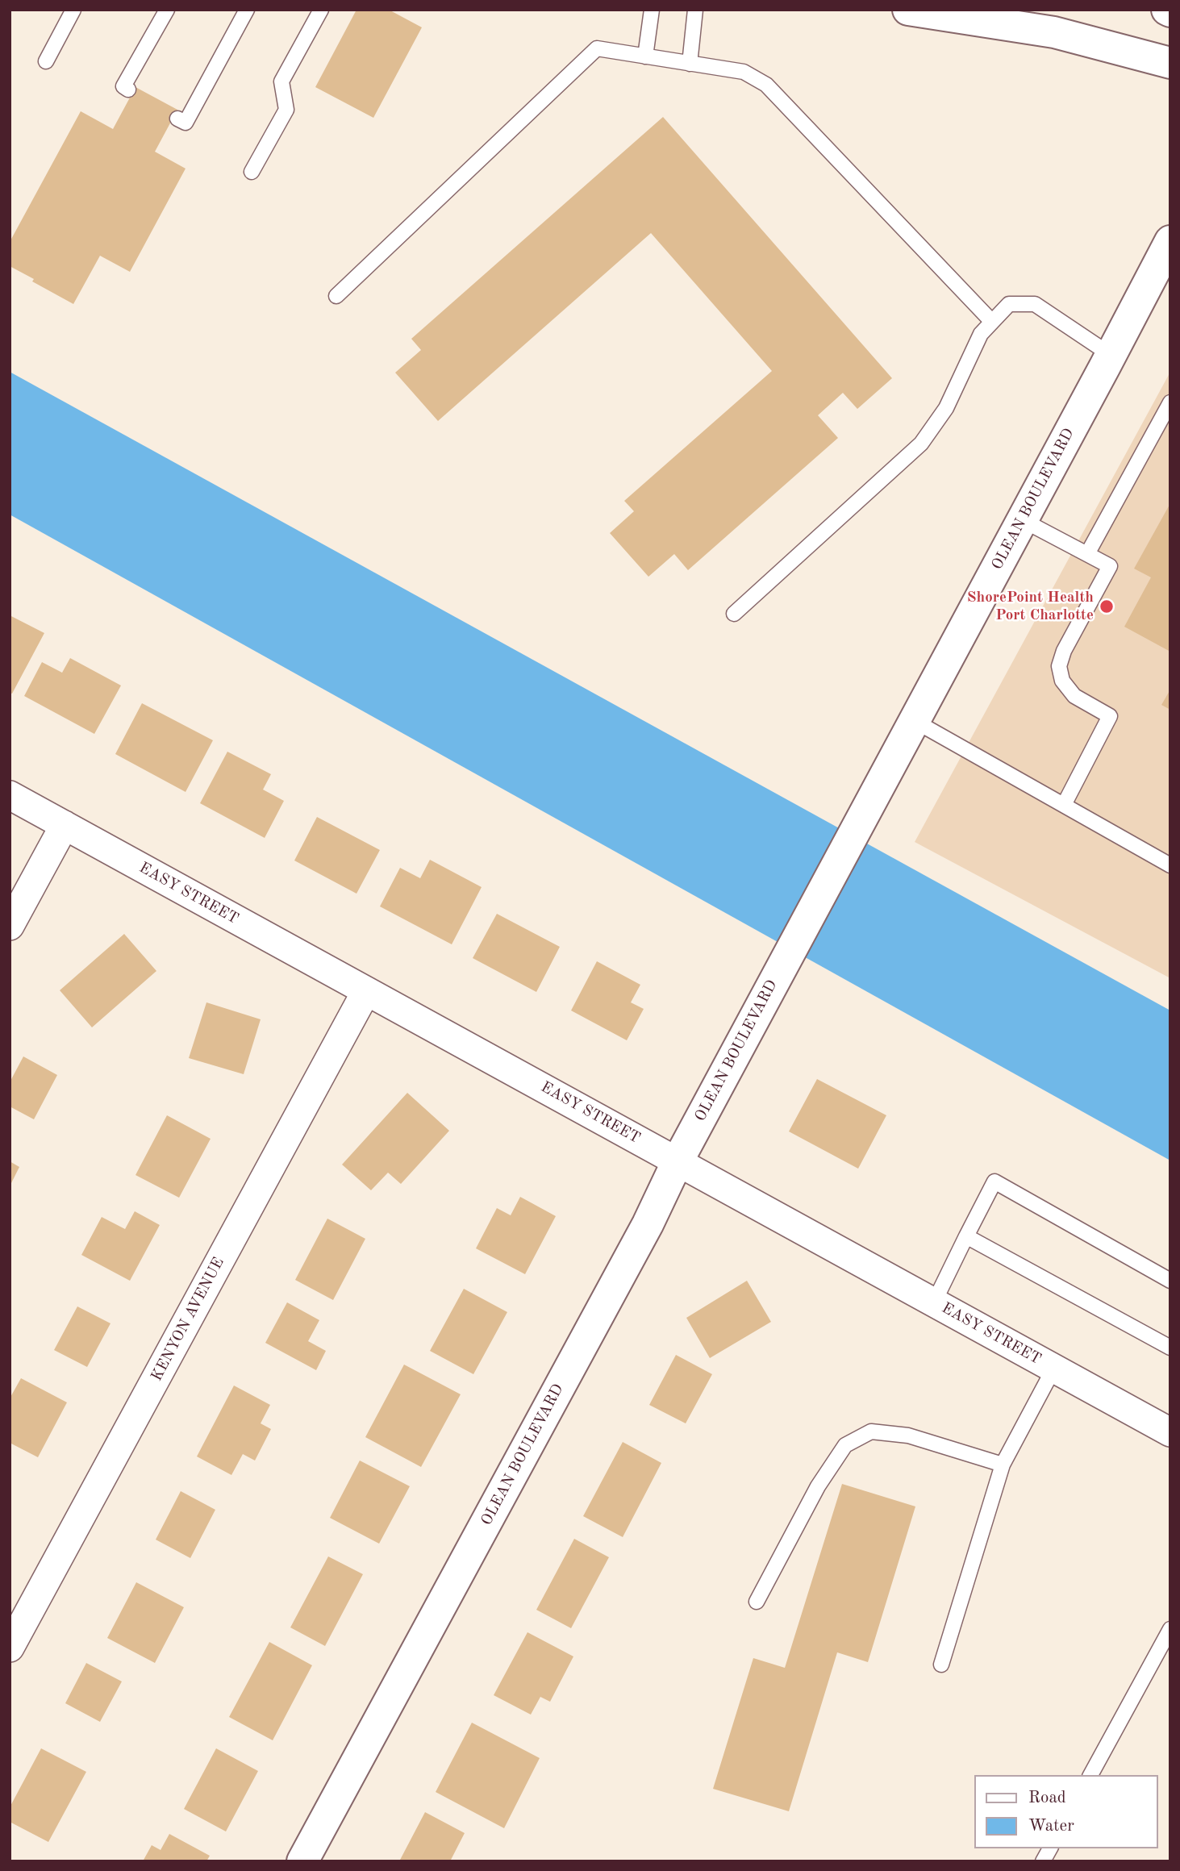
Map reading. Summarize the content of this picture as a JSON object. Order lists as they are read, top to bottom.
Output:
{
  "streets": {
    "street": ["OLEAN BOULEVARD", "EASY STREET", "KENYON AVENUE"]
  },
  "crossings": [
    ["OLEAN BOULEVARD", "EASY STREET"],
    ["EASY STREET", "KENYON AVENUE"]
  ],
  "places": ["ShorePoint Health Port Charlotte"],
  "legend": ["Road", "Water"]
}
